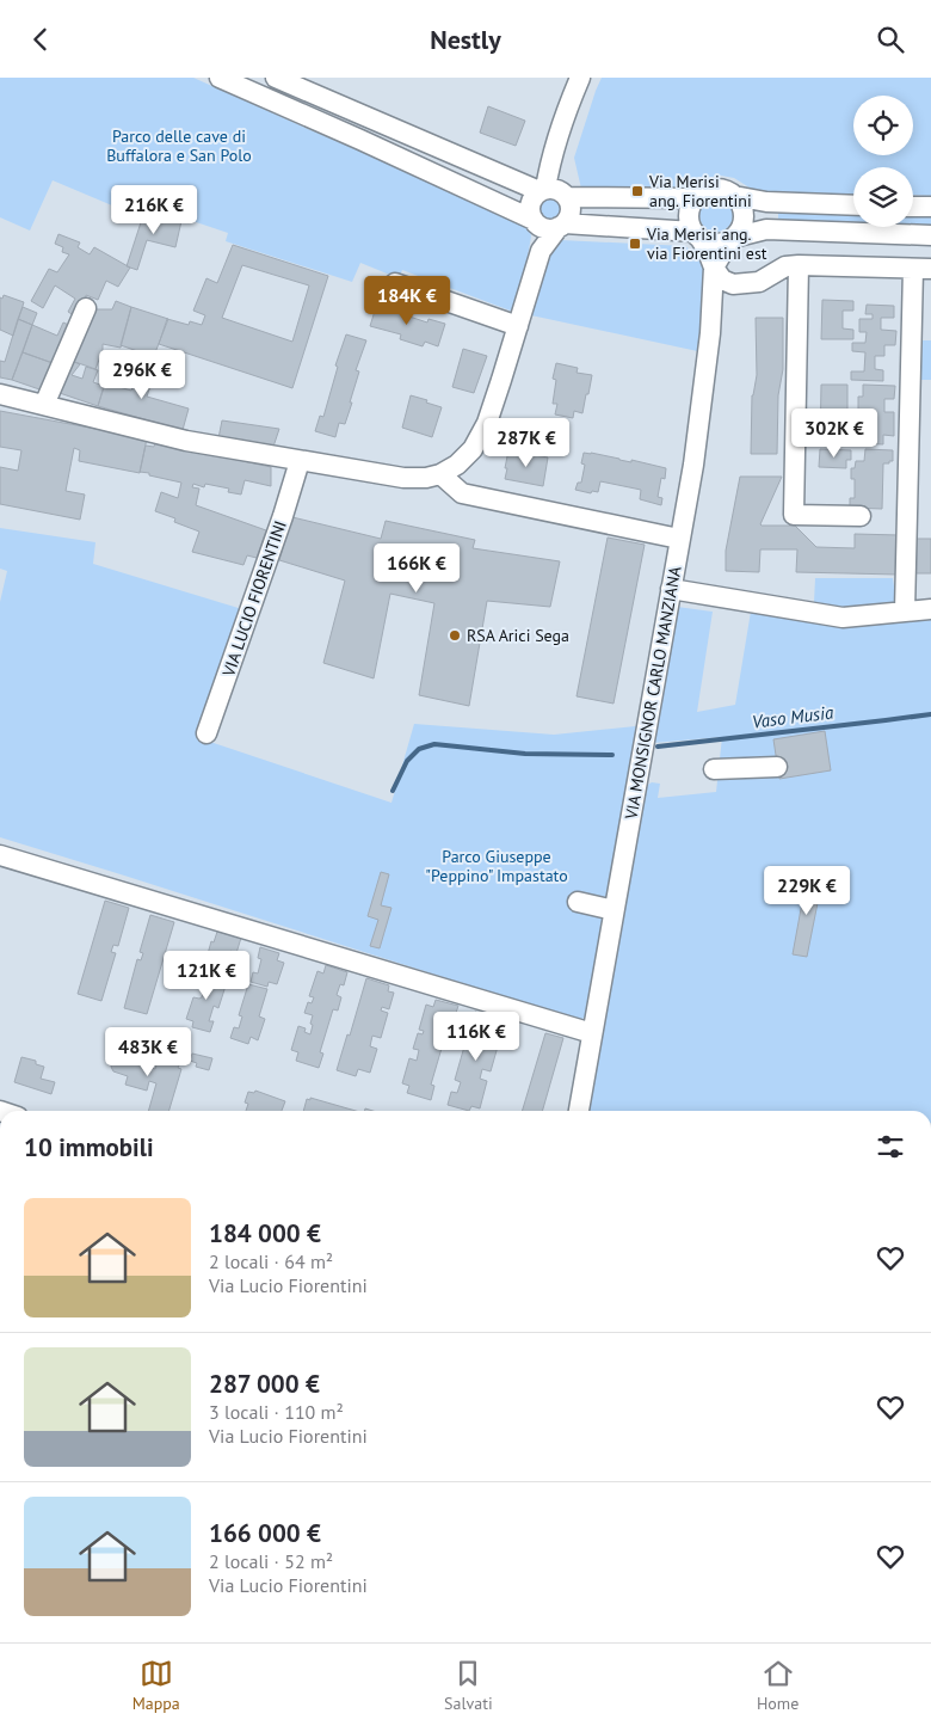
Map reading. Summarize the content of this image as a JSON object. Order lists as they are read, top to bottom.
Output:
{
  "streets": {
    "street": ["VIA LUCIO FIORENTINI", "VIA MONSIGNOR CARLO MANZIANA"]
  },
  "water": ["Vaso Musia"],
  "parks": ["Parco delle cave di Buffalora e San Polo", "Parco Giuseppe \"Peppino\" Impastato"],
  "places": {
    "transit": ["Via Merisi ang. Fiorentini", "Via Merisi ang. via Fiorentini est"],
    "other": ["RSA Arici Sega"]
  },
  "page": {
    "header": "Nestly",
    "price": [
      "216K €",
      "184K €",
      "296K €",
      "302K €",
      "287K €",
      "166K €",
      "229K €",
      "121K €",
      "116K €",
      "483K €"
    ],
    "heading": "10 immobili",
    "list": [
      {
        "name": "184 000 €",
        "note": "2 locali · 64 m² · Via Lucio Fiorentini"
      },
      {
        "name": "287 000 €",
        "note": "3 locali · 110 m² · Via Lucio Fiorentini"
      },
      {
        "name": "166 000 €",
        "note": "2 locali · 52 m² · Via Lucio Fiorentini"
      }
    ],
    "tabs": ["Mappa", "Salvati", "Home"]
  }
}
